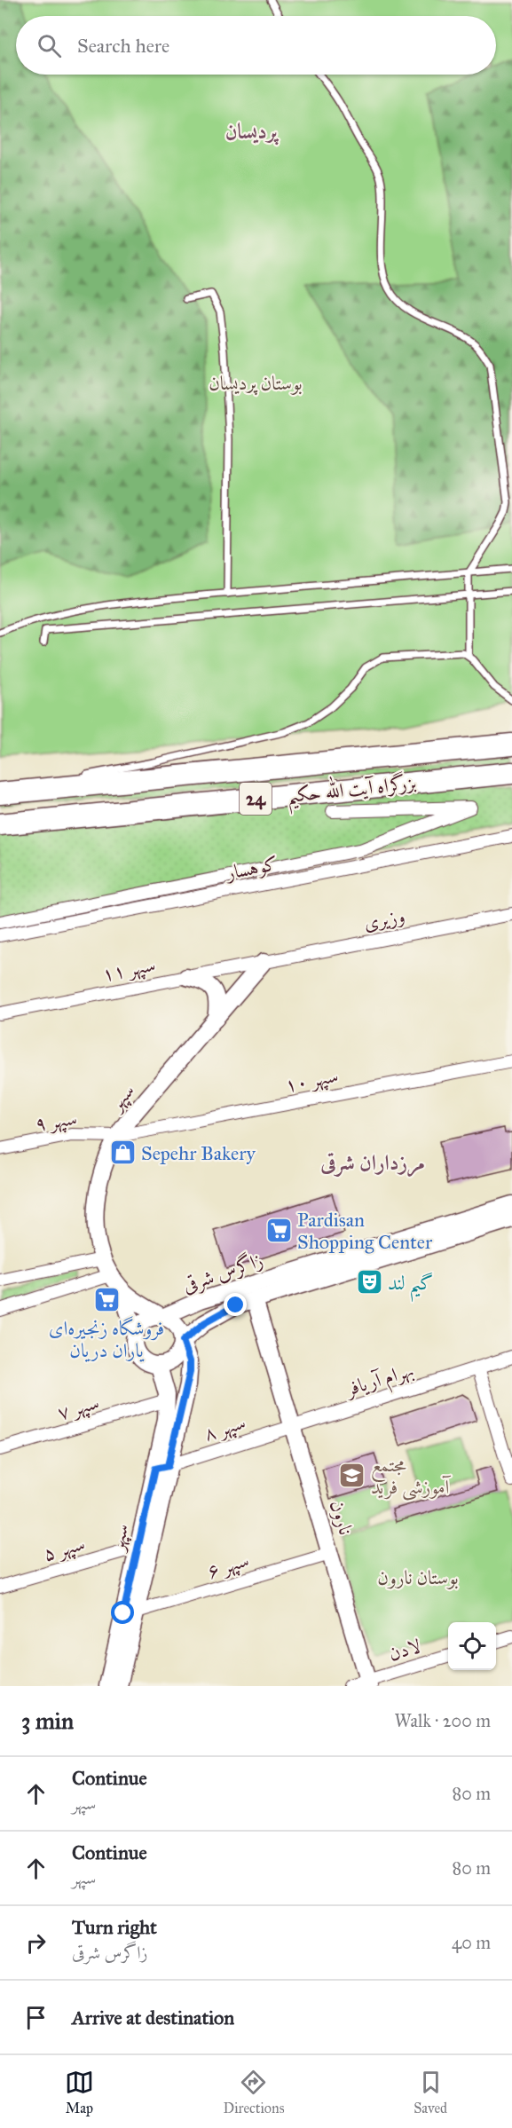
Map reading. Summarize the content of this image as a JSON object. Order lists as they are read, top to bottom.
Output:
{
  "streets": {
    "highway": ["بزرگراه آیت الله حکیم", "24"],
    "street": [
      "کوهسار",
      "وزیری",
      "سپهر ۱۱",
      "سپهر ۱۰",
      "سپهر",
      "سپهر ۹",
      "زاگرس شرقی",
      "بهرام آریافر",
      "سپهر ۷",
      "سپهر ۸",
      "نارون",
      "سپهر ۵",
      "سپهر ۶",
      "لادن"
    ]
  },
  "crossings": [
    ["وزیری", "سپهر ۱۱"],
    ["وزیری", "سپهر"],
    ["سپهر ۱۱", "سپهر"],
    ["سپهر ۱۰", "سپهر"],
    ["سپهر ۱۰", "سپهر ۹"],
    ["سپهر", "سپهر ۹"],
    ["سپهر", "زاگرس شرقی"],
    ["سپهر", "سپهر ۷"],
    ["سپهر", "سپهر ۸"],
    ["سپهر", "سپهر ۵"],
    ["سپهر", "سپهر ۶"],
    ["زاگرس شرقی", "نارون"],
    ["بهرام آریافر", "سپهر ۸"],
    ["بهرام آریافر", "نارون"],
    ["سپهر ۸", "نارون"],
    ["نارون", "سپهر ۶"],
    ["نارون", "لادن"]
  ],
  "districts": ["پردیسان", "مرزداران شرقی"],
  "parks": ["بوستان پردیسان", "بوستان نارون"],
  "places": {
    "shop": ["Sepehr Bakery"],
    "supermarket": ["Pardisan Shopping Center", "فروشگاه زنجیره‌ای یاران دریان"],
    "theatre": ["گیم لند"],
    "school or university": ["مجتمع آموزشی فرید"]
  },
  "page": {
    "search": "Search here",
    "heading": ["3 min", "Walk · 200 m"],
    "list": [
      ["Continue", "سپهر", "80 m"],
      ["Continue", "سپهر", "80 m"],
      ["Turn right", "زاگرس شرقی", "40 m"],
      "Arrive at destination"
    ],
    "nav": ["Map", "Directions", "Saved"]
  }
}
